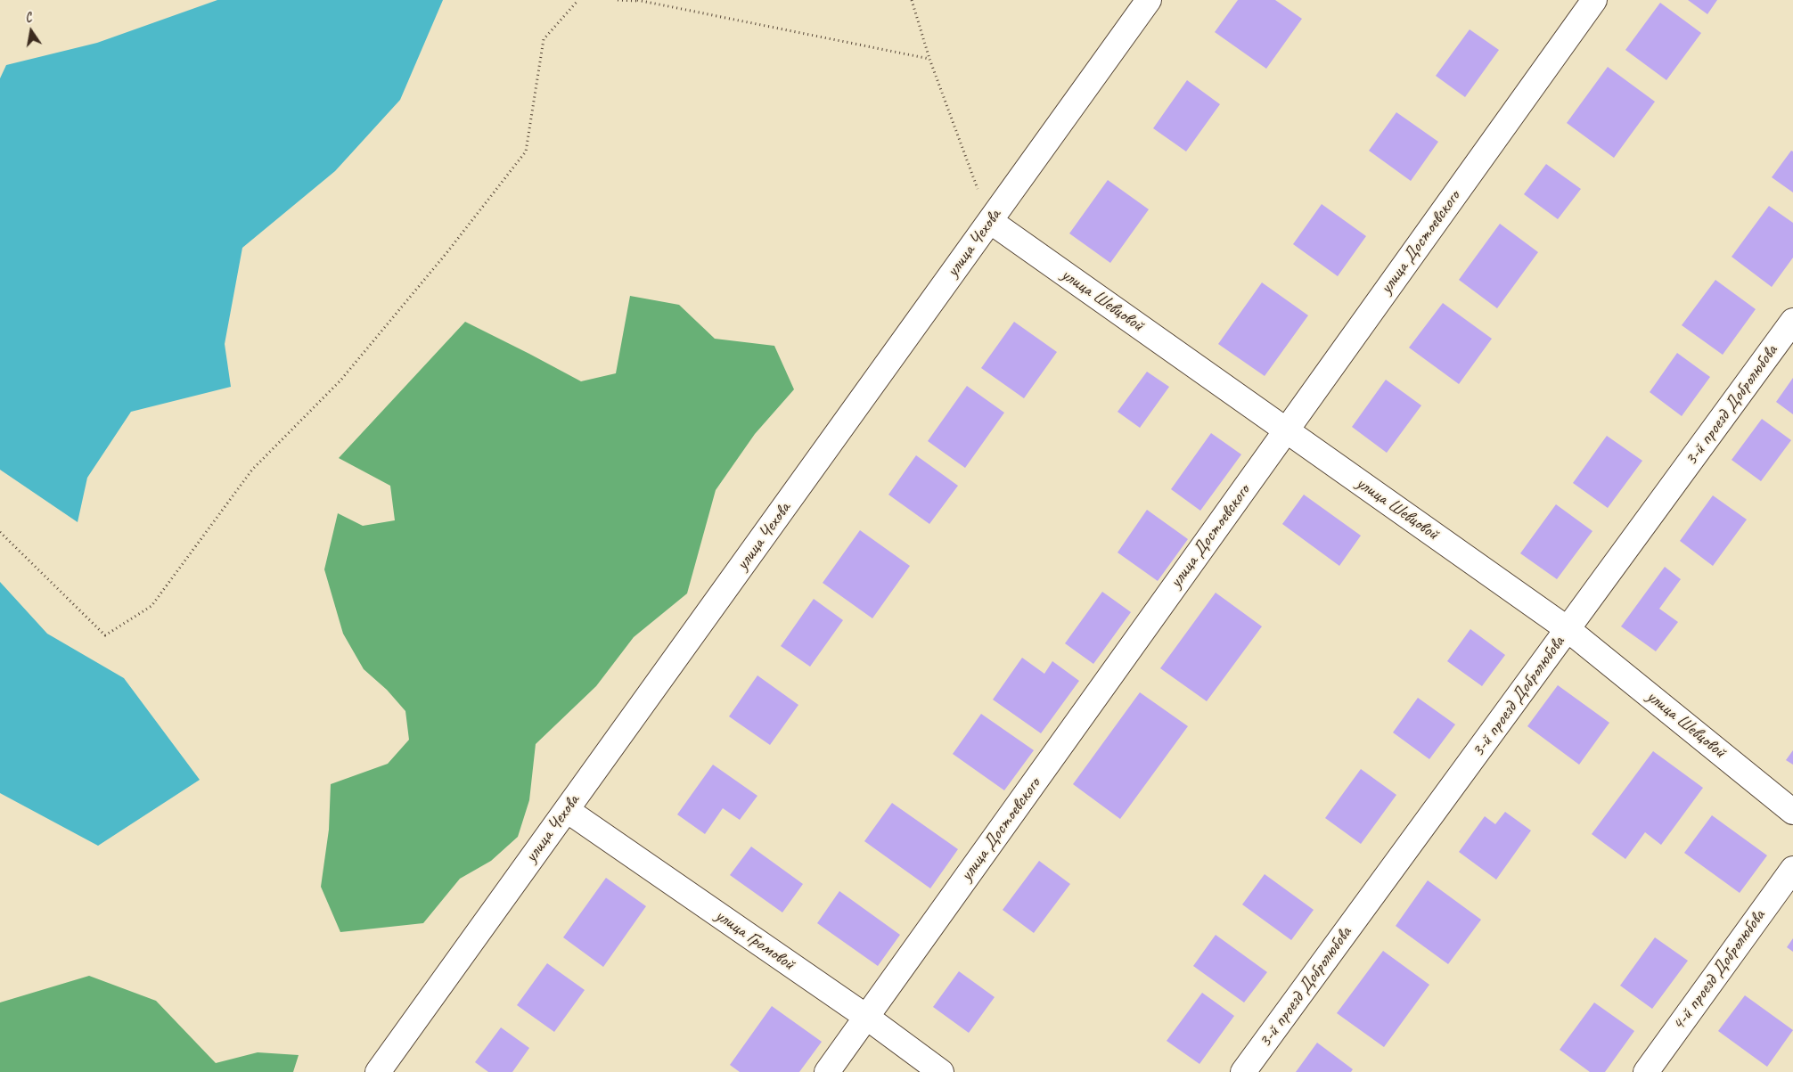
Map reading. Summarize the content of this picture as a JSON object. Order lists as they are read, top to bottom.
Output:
{
  "streets": {
    "street": [
      "улица Достоевского",
      "улица Чехова",
      "улица Шевцовой",
      "3-й проезд Добролюбова",
      "улица Громовой",
      "4-й проезд Добролюбова"
    ]
  },
  "crossings": [
    ["улица Достоевского", "улица Шевцовой"],
    ["улица Достоевского", "улица Громовой"],
    ["улица Чехова", "улица Шевцовой"],
    ["улица Чехова", "улица Громовой"],
    ["улица Шевцовой", "3-й проезд Добролюбова"]
  ],
  "north": "top"
}
